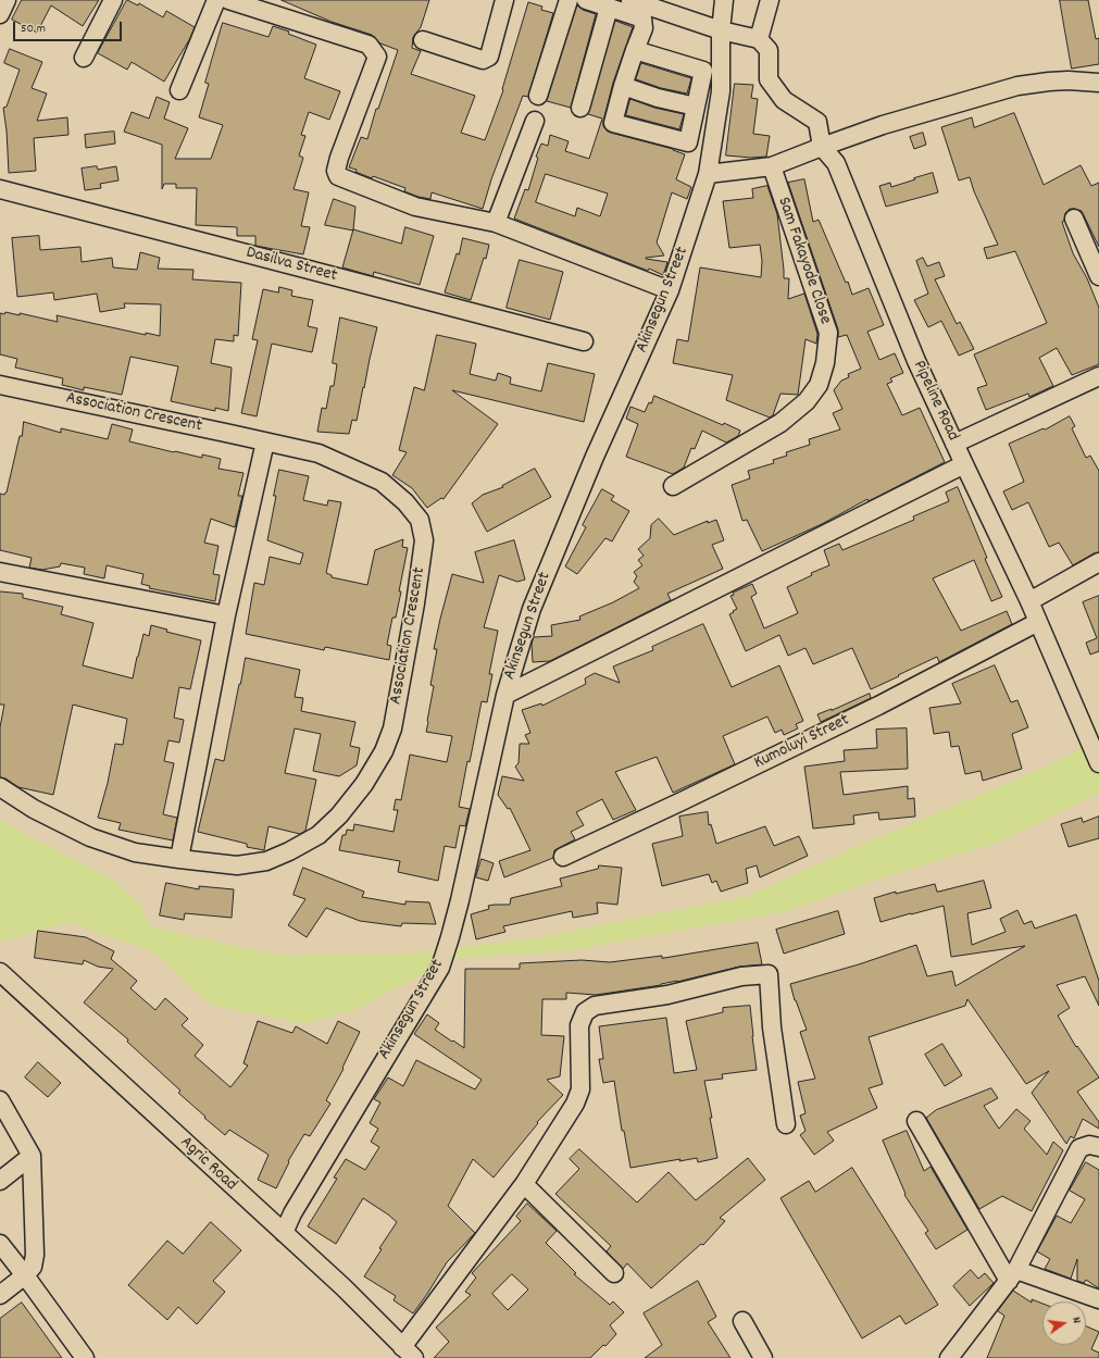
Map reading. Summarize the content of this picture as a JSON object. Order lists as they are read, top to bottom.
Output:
{
  "streets": {
    "street": [
      "Sam Fakayode Close",
      "Dasilva Street",
      "Akinsegun Street",
      "Pipeline Road",
      "Association Crescent",
      "Kumoluyi Street",
      "Agric Road"
    ]
  },
  "crossings": [
    ["Akinsegun Street", "Agric Road"],
    ["Pipeline Road", "Kumoluyi Street"]
  ],
  "scale_bar": "50 m",
  "north": "right"
}
